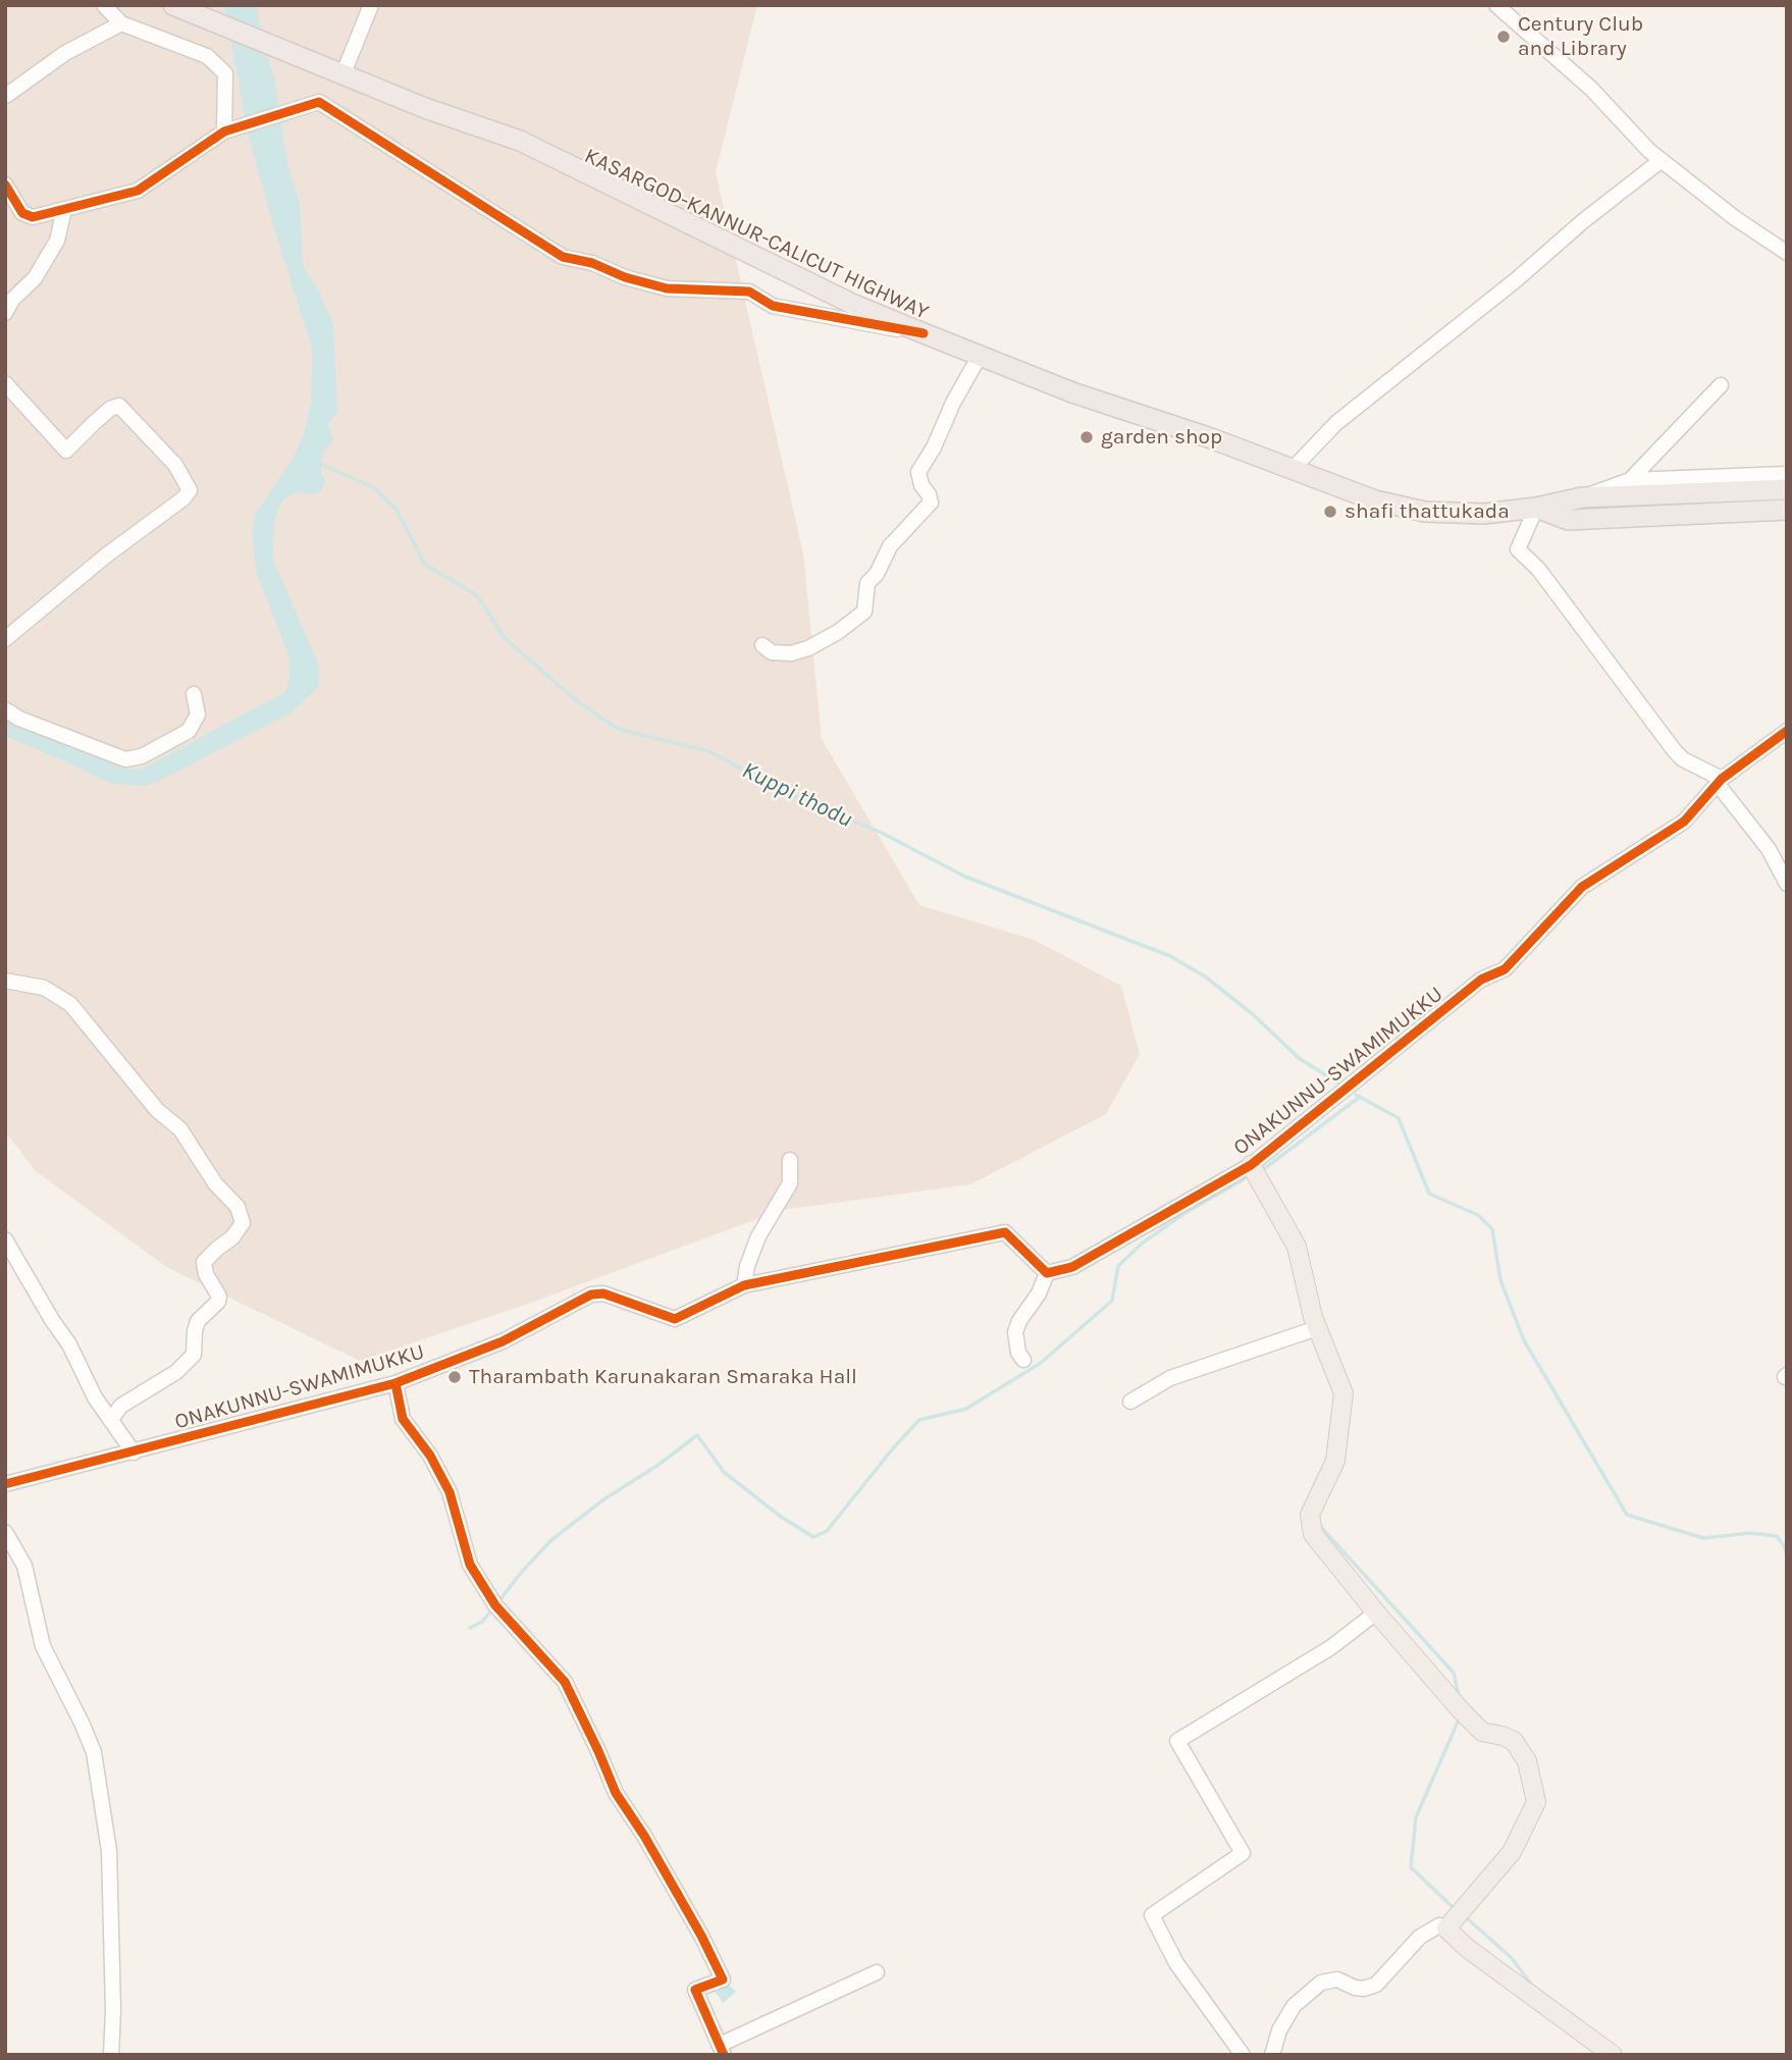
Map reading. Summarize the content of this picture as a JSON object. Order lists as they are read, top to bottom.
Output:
{
  "streets": {
    "highway": ["KASARGOD-KANNUR-CALICUT HIGHWAY"],
    "street": ["ONAKUNNU-SWAMIMUKKU"]
  },
  "water": ["Kuppi thodu"],
  "places": [
    "Century Club and Library",
    "garden shop",
    "shafi thattukada",
    "Tharambath Karunakaran Smaraka Hall"
  ]
}
